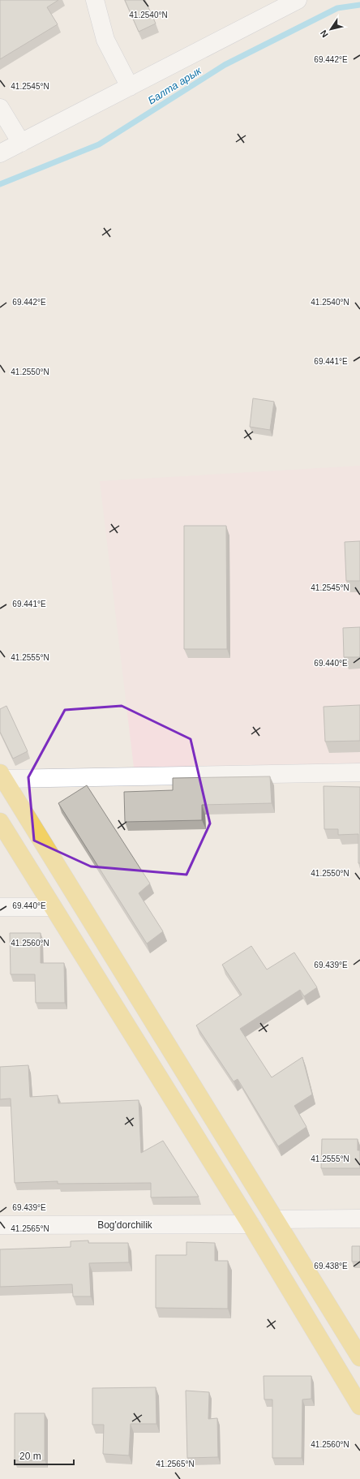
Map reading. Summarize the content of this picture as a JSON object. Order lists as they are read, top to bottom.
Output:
{
  "streets": {
    "street": ["Bog'dorchilik"]
  },
  "water": ["Балта арык"],
  "scale_bar": "20 m",
  "north": "bottom left",
  "coordinates": [
    "41.2540°N",
    "69.442°E",
    "41.2545°N",
    "69.441°E",
    "41.2550°N",
    "41.2555°N",
    "69.440°E",
    "41.2560°N",
    "69.439°E",
    "41.2565°N",
    "69.438°E"
  ]
}
